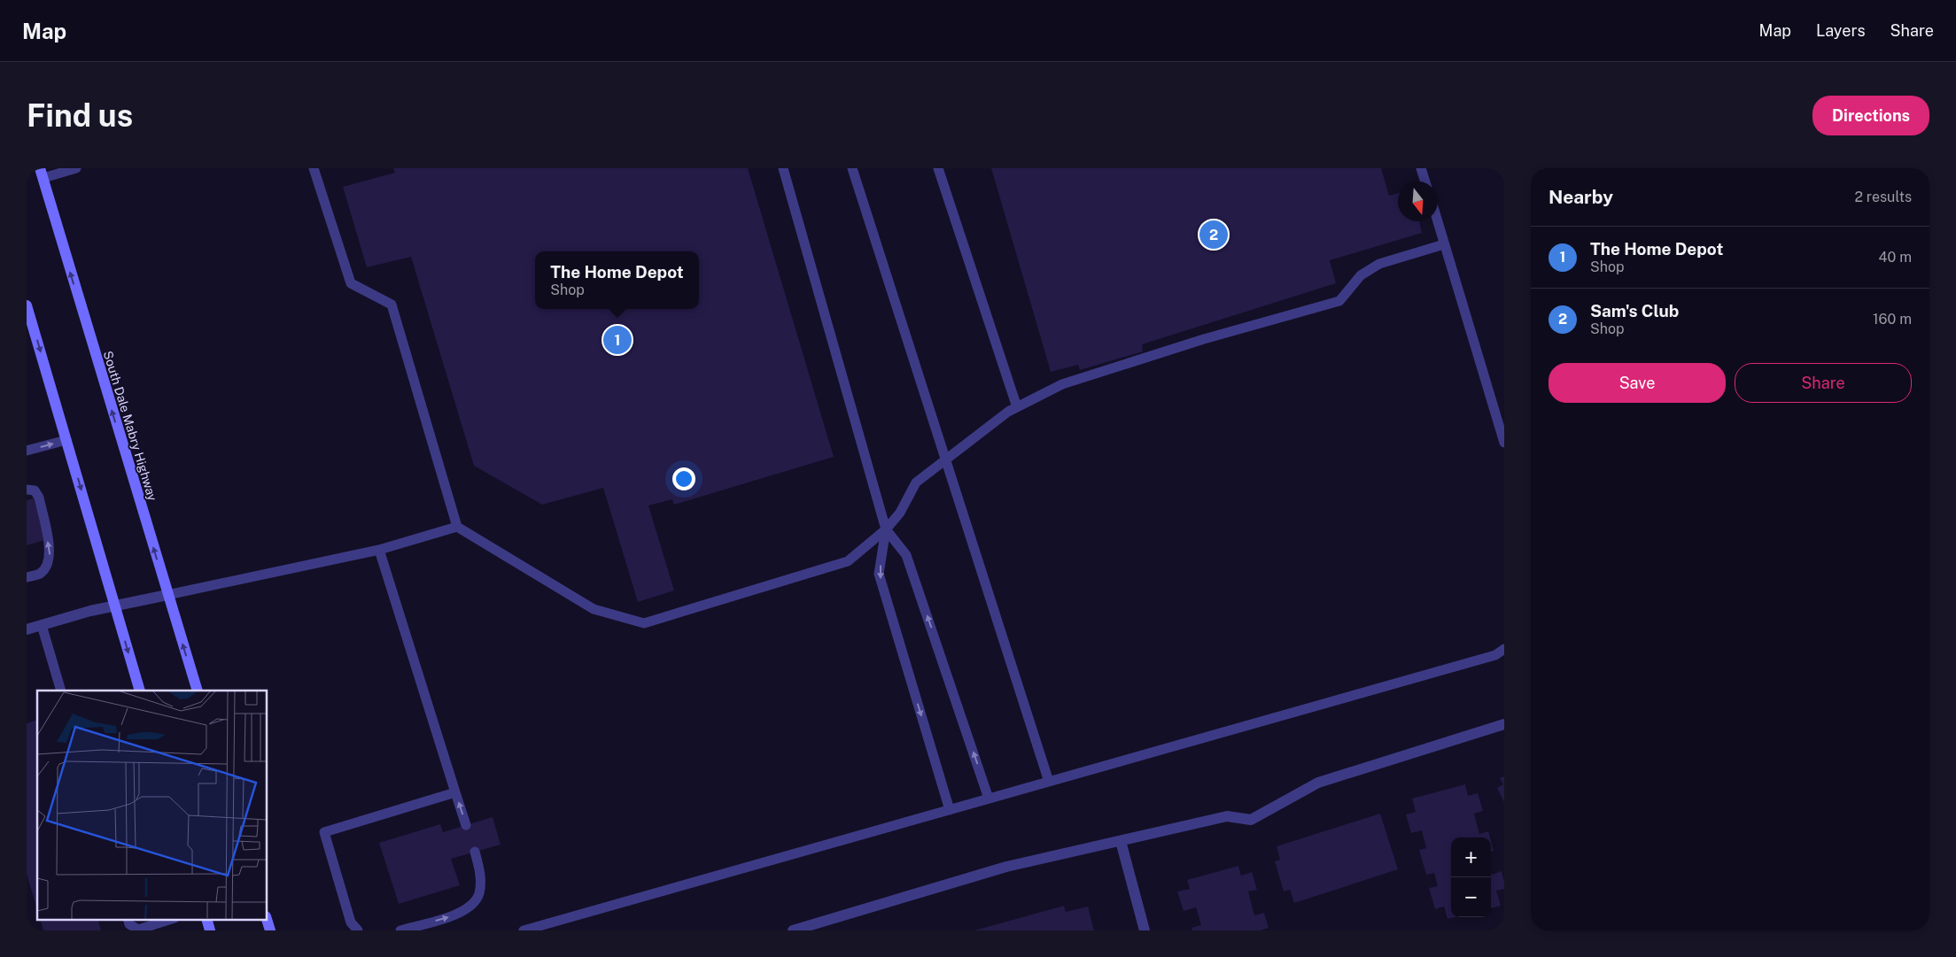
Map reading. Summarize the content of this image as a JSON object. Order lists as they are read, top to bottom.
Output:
{
  "streets": {
    "main road": ["South Dale Mabry Highway"]
  },
  "north": "bottom",
  "page": {
    "header": "Map",
    "nav": ["Map", "Layers", "Share"],
    "buttons": [
      "Directions",
      ["Save", "Share"]
    ],
    "title": "Find us",
    "heading": ["Nearby", "2 results"],
    "pins": ["2", "1"],
    "list": [
      {
        "mark": "1",
        "name": "The Home Depot",
        "note": "Shop",
        "value": "40 m"
      },
      {
        "mark": "2",
        "name": "Sam's Club",
        "note": "Shop",
        "value": "160 m"
      }
    ],
    "popup": ["The Home Depot", "Shop"],
    "map_buttons": ["+", "−"]
  }
}
